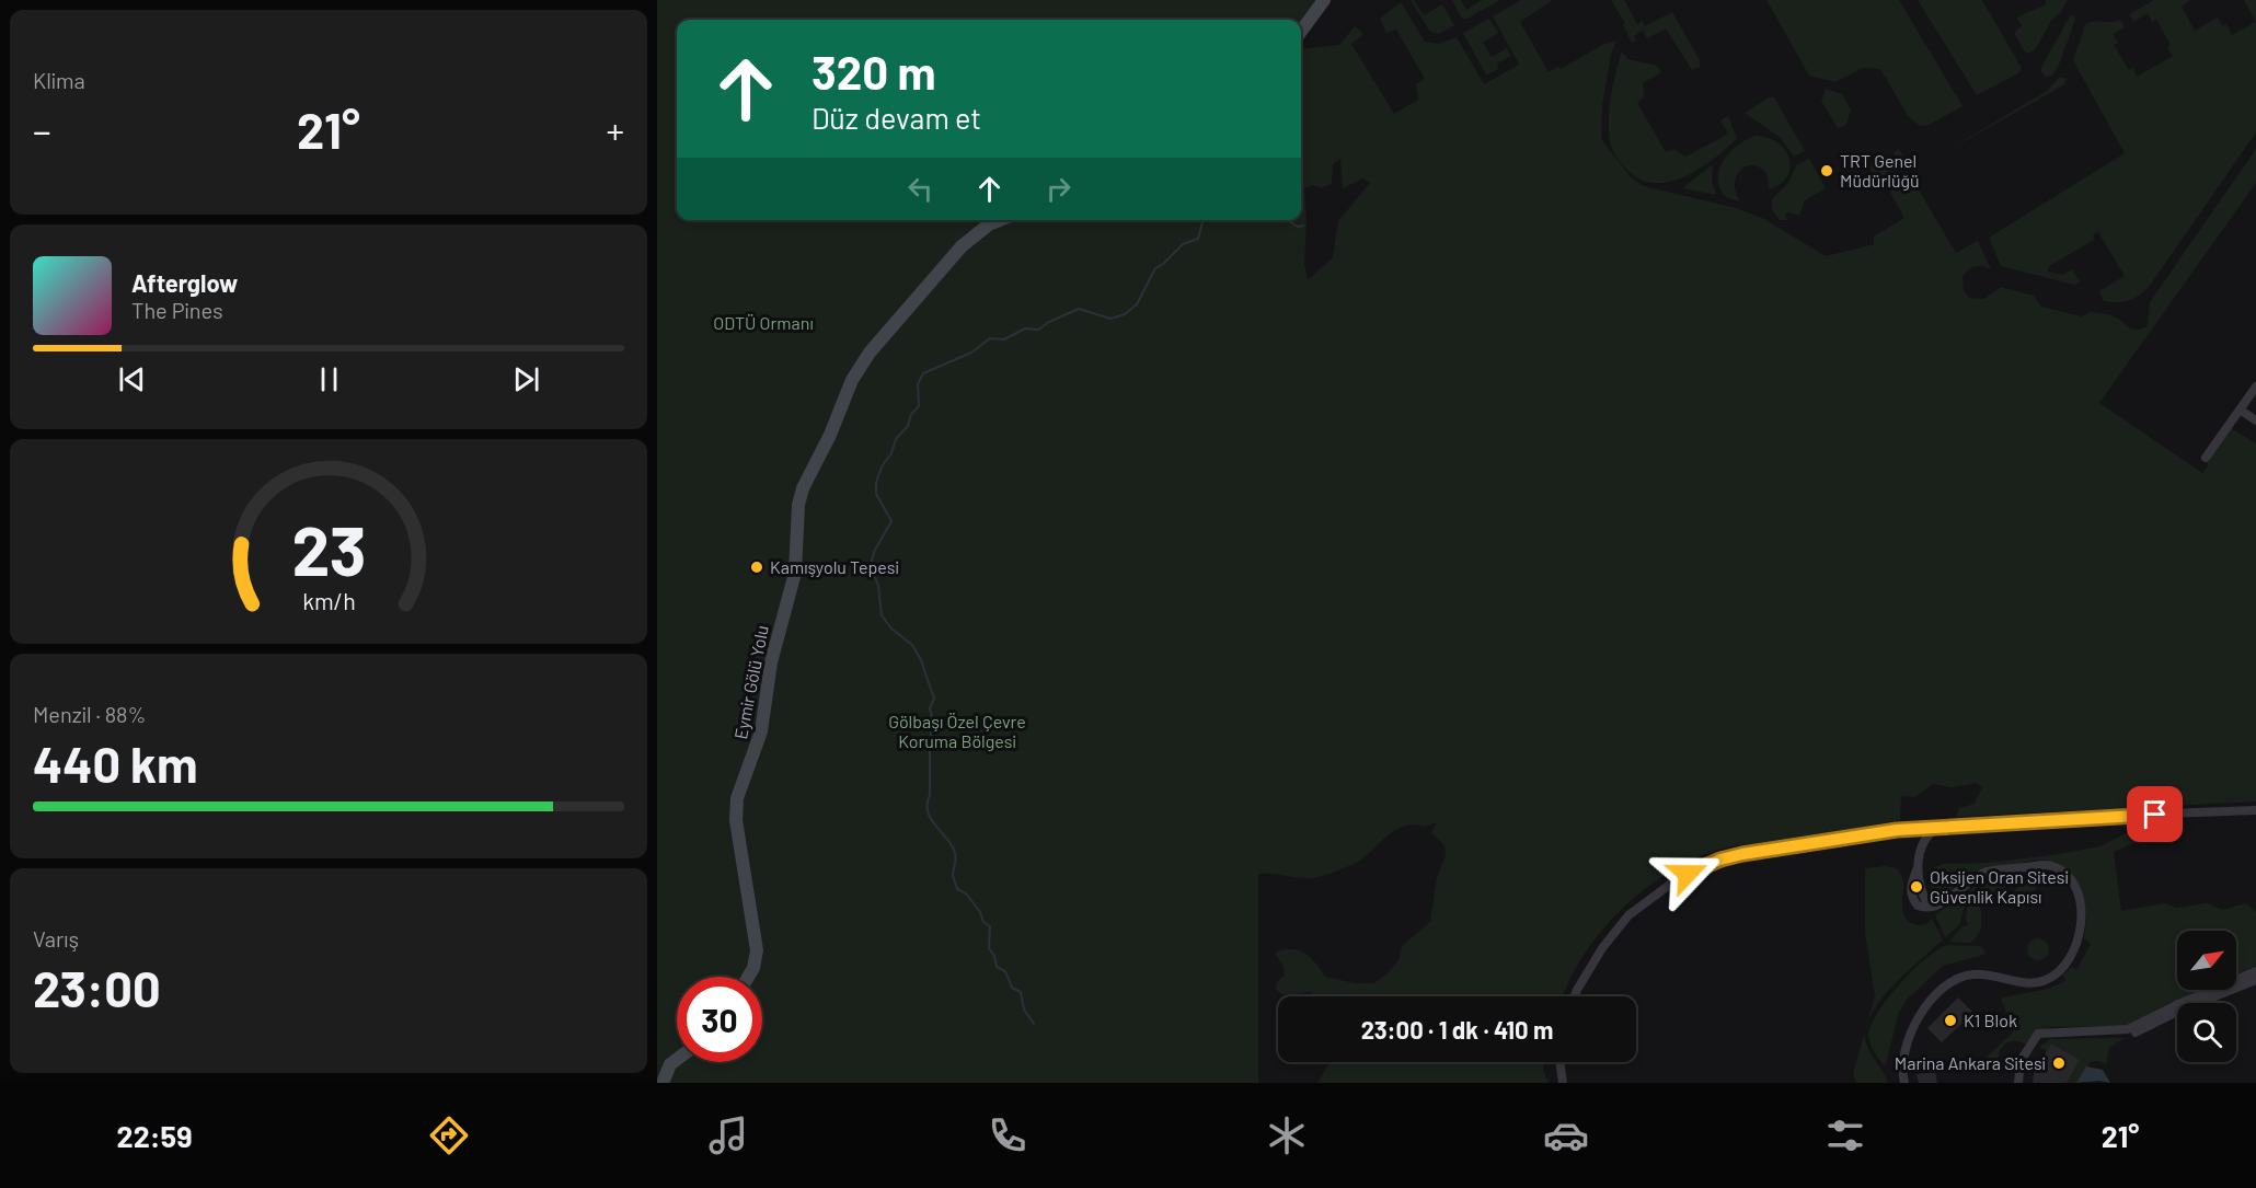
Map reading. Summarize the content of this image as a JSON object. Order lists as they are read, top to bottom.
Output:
{
  "streets": {
    "street": ["Eymir Gölü Yolu"]
  },
  "parks": ["ODTÜ Ormanı", "Gölbaşı Özel Çevre Koruma Bölgesi"],
  "places": [
    "TRT Genel Müdürlüğü",
    "Kamışyolu Tepesi",
    "Oksijen Oran Sitesi Güvenlik Kapısı",
    "K1 Blok",
    "Marina Ankara Sitesi"
  ],
  "north": "top right",
  "page": {
    "tile": [
      "Klima",
      ["Menzil · 88%", "440 km"],
      ["Varış", "23:00"]
    ],
    "turn": ["320 m", "Düz devam et"],
    "heat": ["−", "21°", "+"],
    "song": ["Afterglow", "The Pines"],
    "limit": "30",
    "trip": "23:00 · 1 dk · 410 m",
    "tabs": ["22:59", "21°"],
    "gauge": ["23", "km/h"]
  }
}
